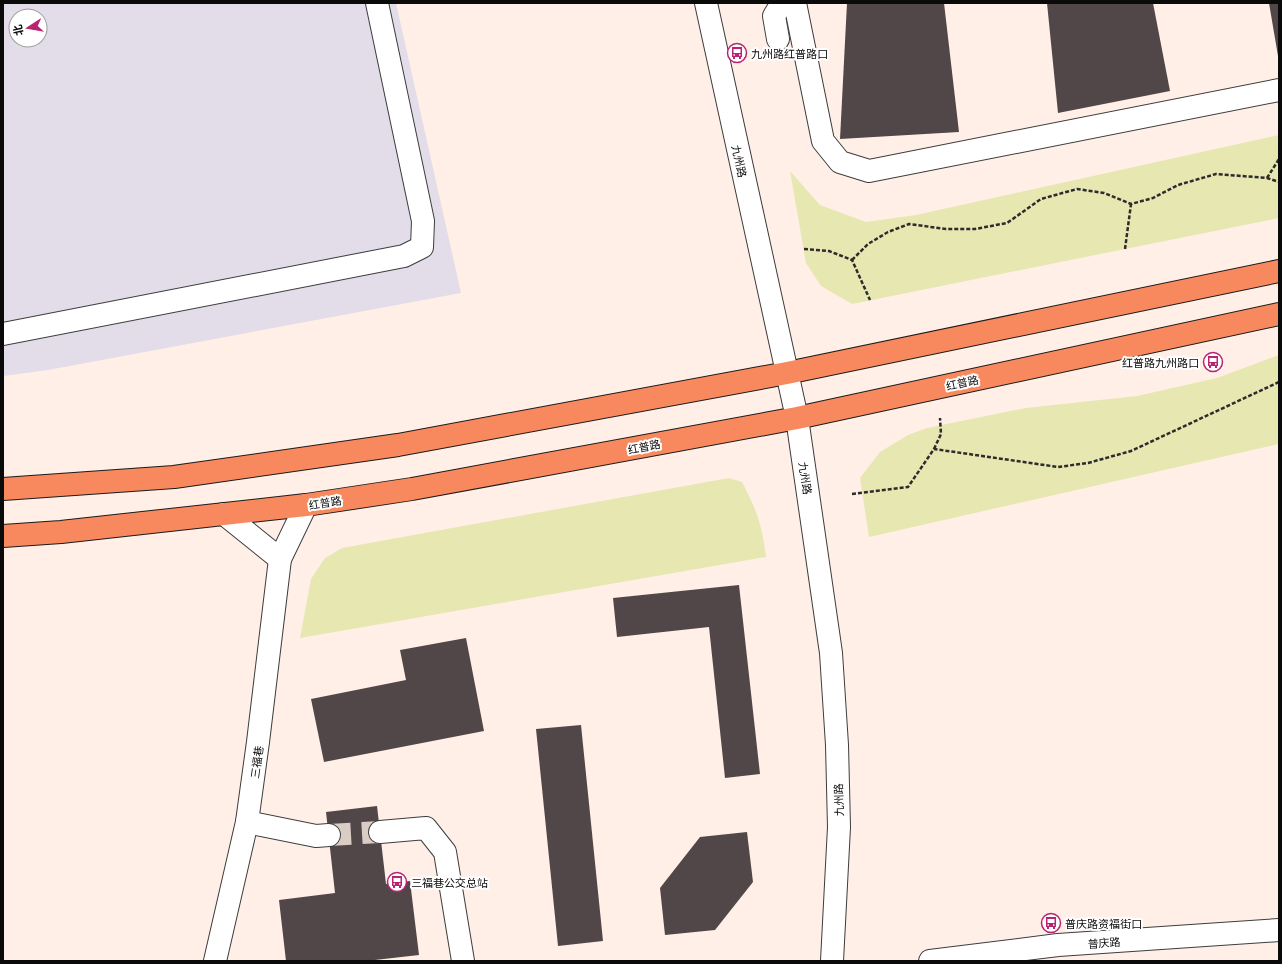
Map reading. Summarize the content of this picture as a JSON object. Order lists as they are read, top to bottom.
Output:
{
  "streets": {
    "main road": ["红普路"],
    "street": ["九州路", "三福巷", "普庆路"]
  },
  "crossings": [
    ["九州路", "红普路"],
    ["红普路", "三福巷"]
  ],
  "places": {
    "bus stop": [
      "九州路红普路口",
      "红普路九州路口",
      "三福巷公交总站",
      "普庆路资福街口"
    ]
  },
  "north": "left"
}
